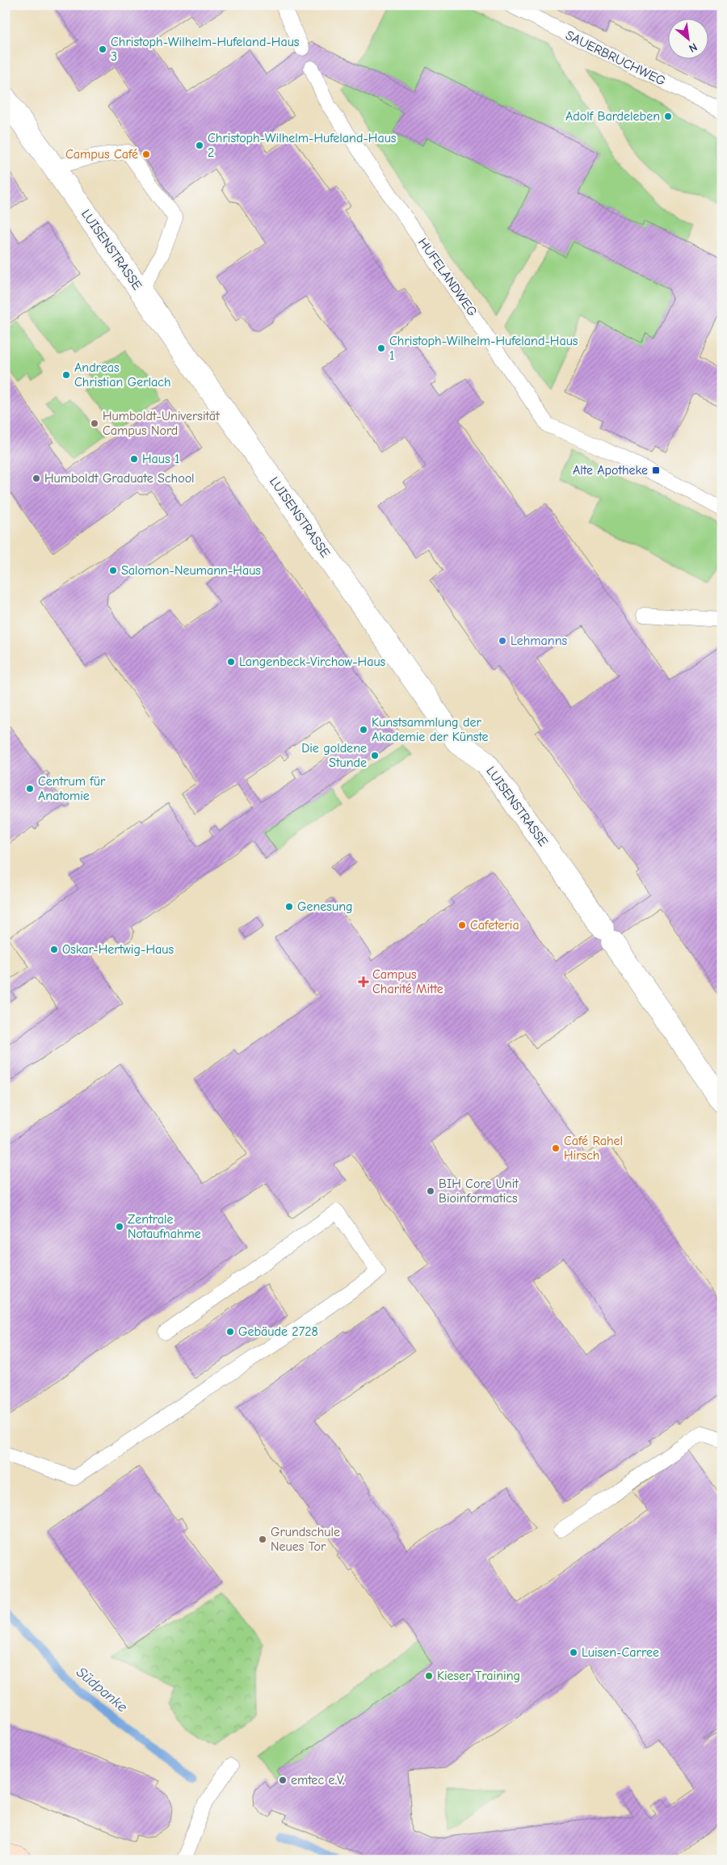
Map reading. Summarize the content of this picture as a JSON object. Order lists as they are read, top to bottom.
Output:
{
  "streets": {
    "street": ["LUISENSTRASSE"],
    "lane": ["SAUERBRUCHWEG", "HUFELANDWEG"]
  },
  "water": ["Südpanke"],
  "places": {
    "other": [
      "Christoph-Wilhelm-Hufeland-Haus 3",
      "Adolf Bardeleben",
      "Christoph-Wilhelm-Hufeland-Haus 2",
      "Campus Café",
      "Christoph-Wilhelm-Hufeland-Haus 1",
      "Andreas Christian Gerlach",
      "Humboldt-Universität Campus Nord",
      "Haus 1",
      "Humboldt Graduate School",
      "Salomon-Neumann-Haus",
      "Lehmanns",
      "Langenbeck-Virchow-Haus",
      "Kunstsammlung der Akademie der Künste",
      "Die goldene Stunde",
      "Centrum für Anatomie",
      "Genesung",
      "Cafeteria",
      "Oskar-Hertwig-Haus",
      "Café Rahel Hirsch",
      "BIH Core Unit Bioinformatics",
      "Zentrale Notaufnahme",
      "Gebäude 2728",
      "Grundschule Neues Tor",
      "Luisen-Carree",
      "Kieser Training",
      "emtec e.V."
    ],
    "transit": ["Alte Apotheke"],
    "health": ["Campus Charité Mitte"]
  },
  "north": "bottom right"
}
